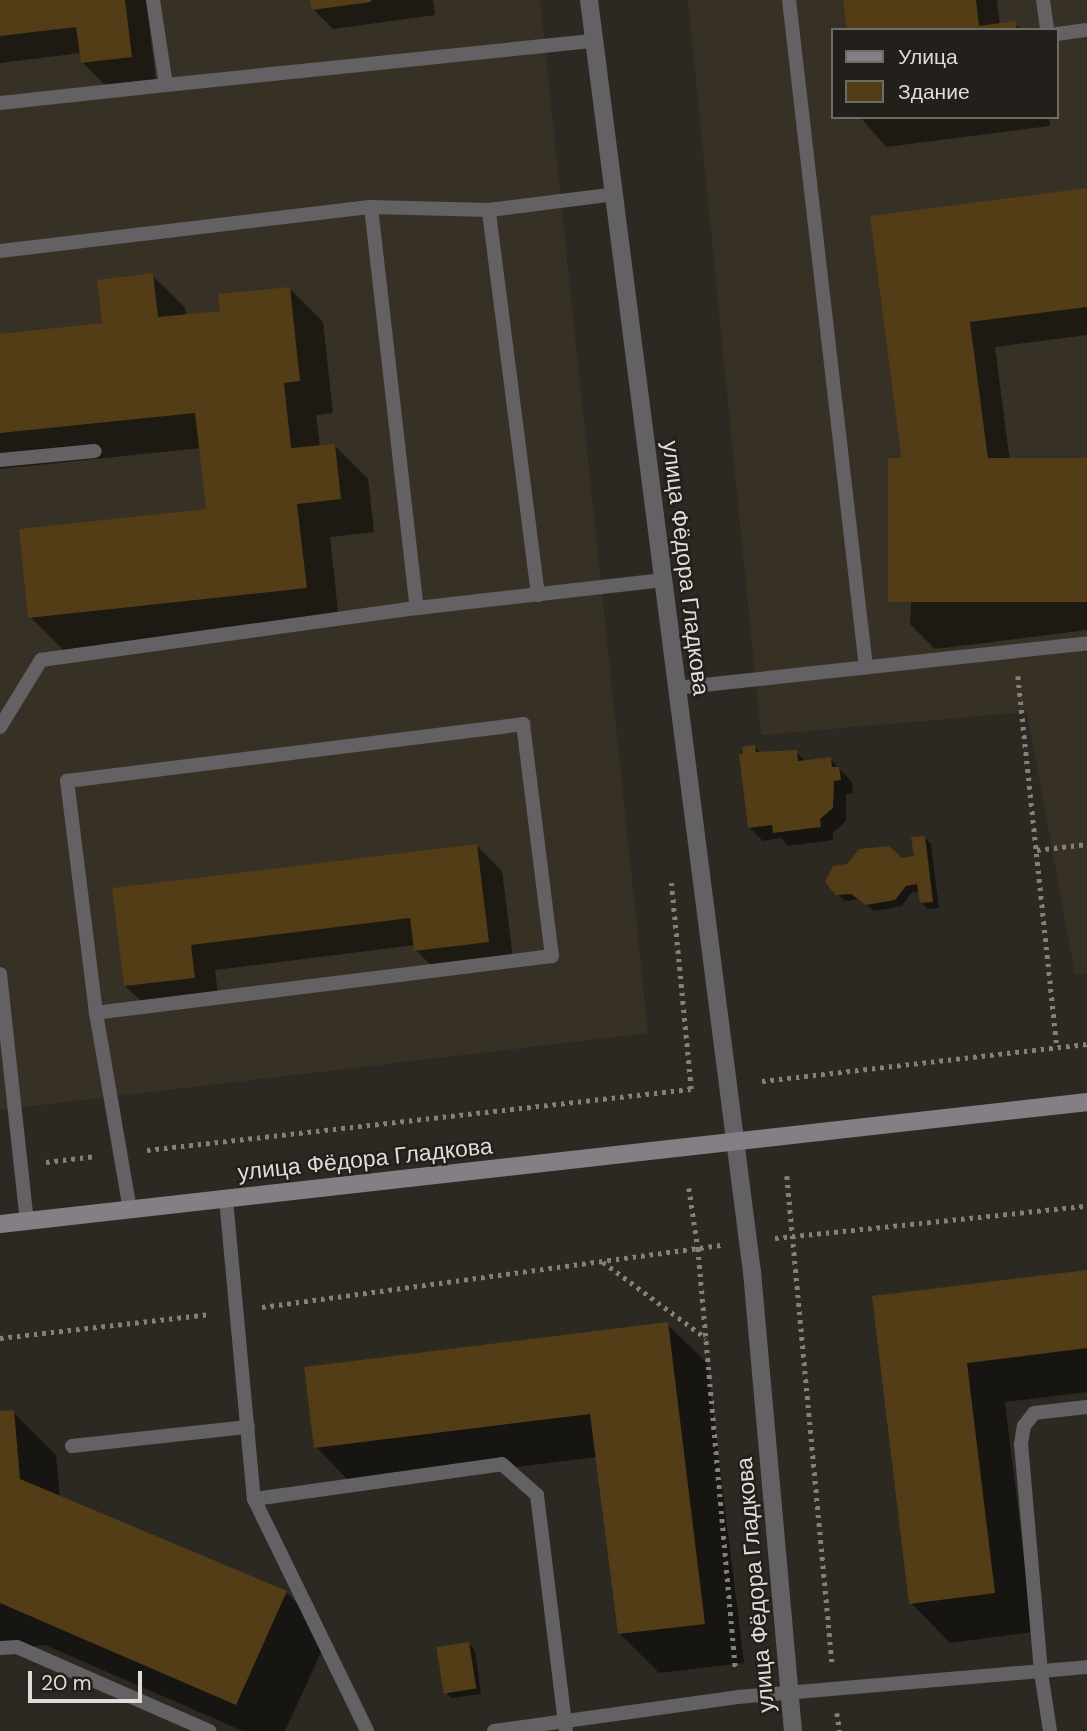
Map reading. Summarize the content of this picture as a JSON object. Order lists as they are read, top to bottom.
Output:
{
  "streets": {
    "street": ["улица Фёдора Гладкова"]
  },
  "legend": ["Улица", "Здание"],
  "scale_bar": "20 m"
}
